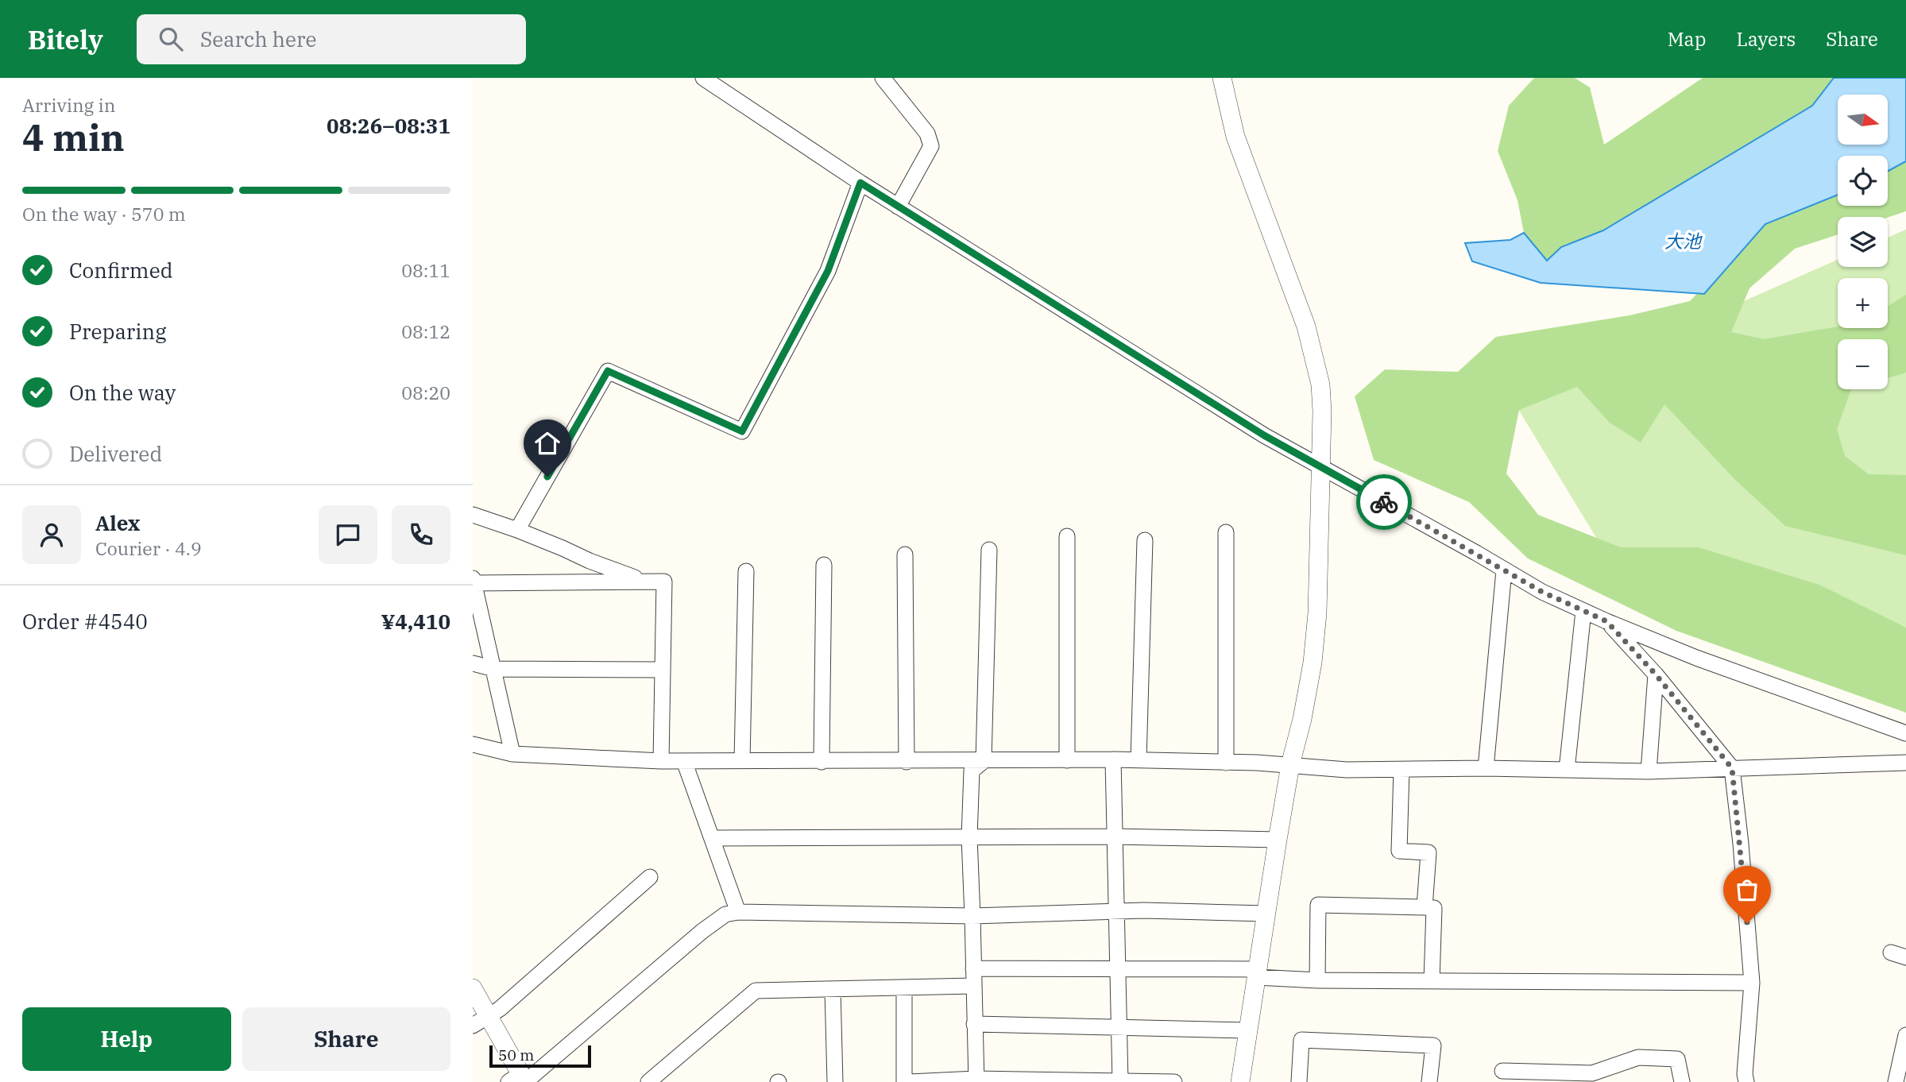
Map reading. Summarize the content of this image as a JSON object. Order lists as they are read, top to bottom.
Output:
{
  "water": ["大池"],
  "scale_bar": "50 m",
  "north": "right",
  "page": {
    "header": "Bitely",
    "search": "Search here",
    "nav": ["Map", "Layers", "Share"],
    "heading": ["4 min", "Arriving in", "08:26–08:31"],
    "panel": [
      "Alex",
      "Courier · 4.9",
      "Order #4540",
      "¥4,410"
    ],
    "map_buttons": ["+", "−"],
    "bar": "On the way · 570 m",
    "list": [
      ["Confirmed", "08:11"],
      ["Preparing", "08:12"],
      ["On the way", "08:20"],
      "Delivered"
    ],
    "buttons": ["Help", "Share"],
    "scale": "50 m"
  }
}
